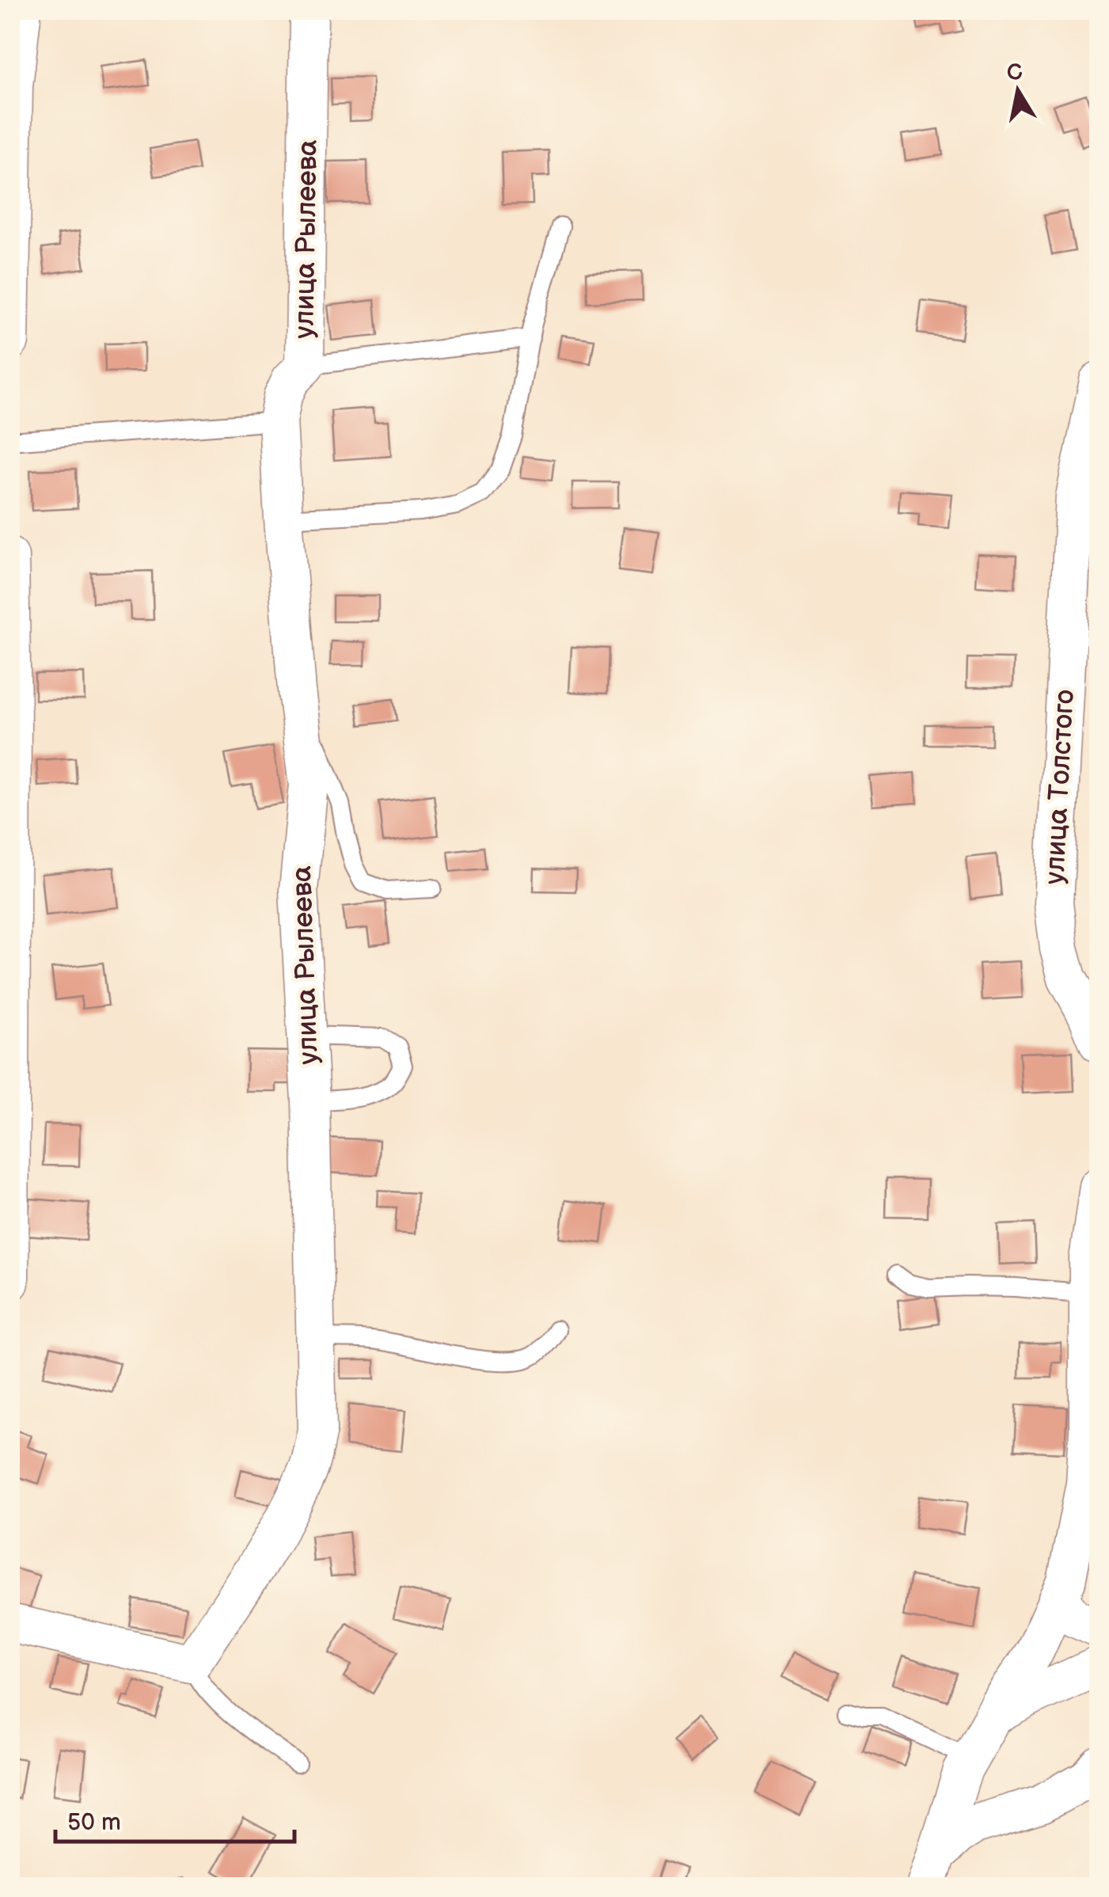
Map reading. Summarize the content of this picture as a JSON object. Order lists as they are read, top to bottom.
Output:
{
  "streets": {
    "street": ["улица Рылеева", "улица Толстого"]
  },
  "scale_bar": "50 m",
  "north": "top"
}
